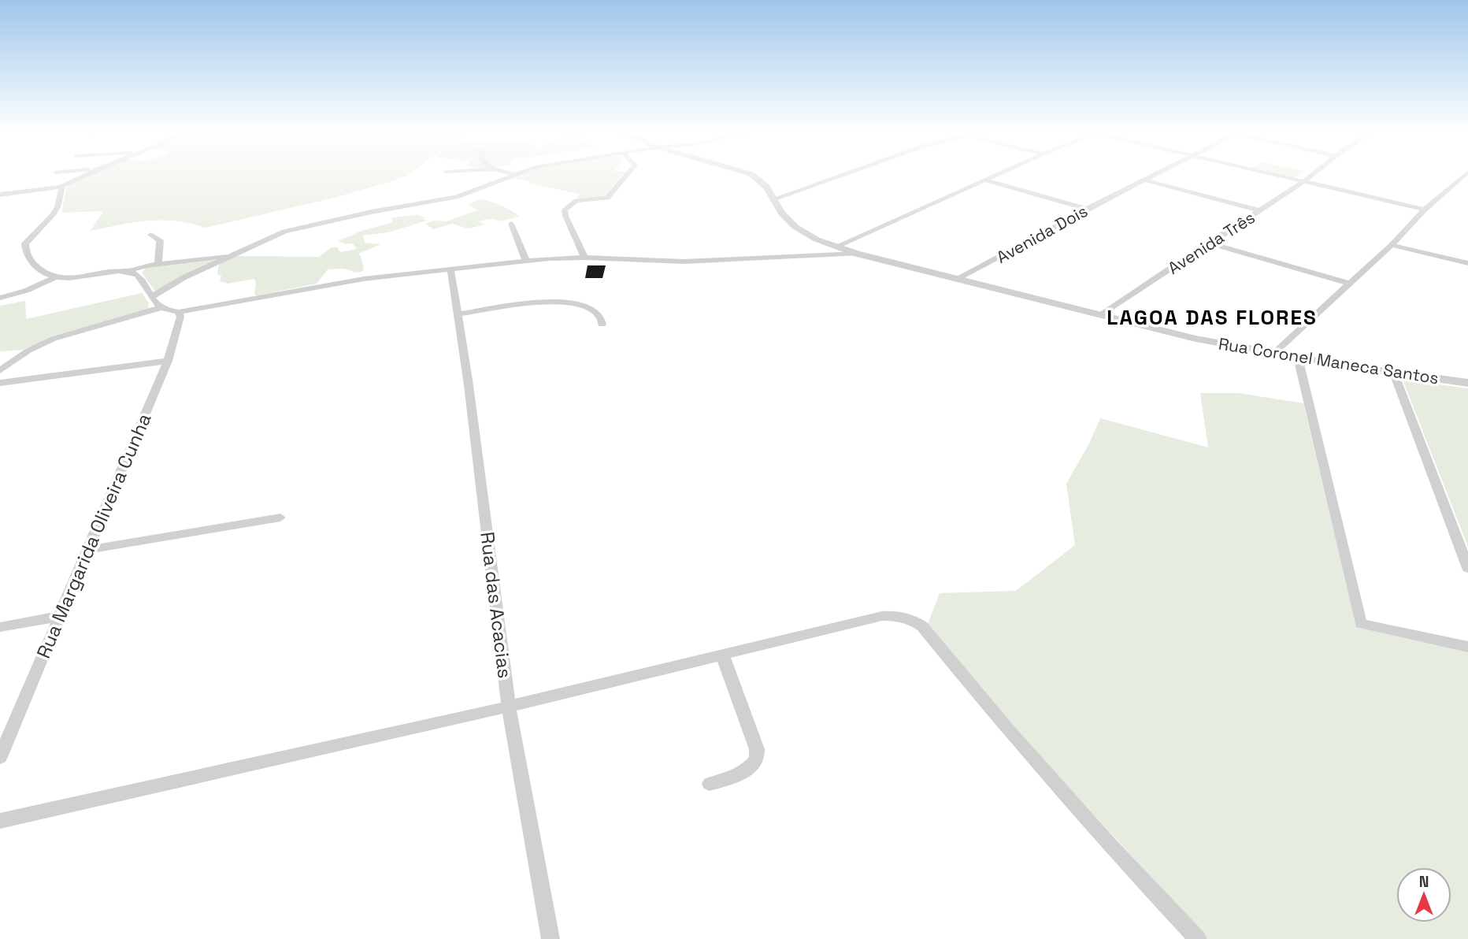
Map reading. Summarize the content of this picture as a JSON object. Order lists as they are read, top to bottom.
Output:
{
  "streets": {
    "street": [
      "Avenida Dois",
      "Avenida Três",
      "Rua Coronel Maneca Santos",
      "Rua Margarida Oliveira Cunha",
      "Rua das Acacias"
    ]
  },
  "crossings": [
    ["Avenida Dois", "Rua Coronel Maneca Santos"],
    ["Avenida Três", "Rua Coronel Maneca Santos"]
  ],
  "districts": ["LAGOA DAS FLORES"],
  "north": "top"
}
